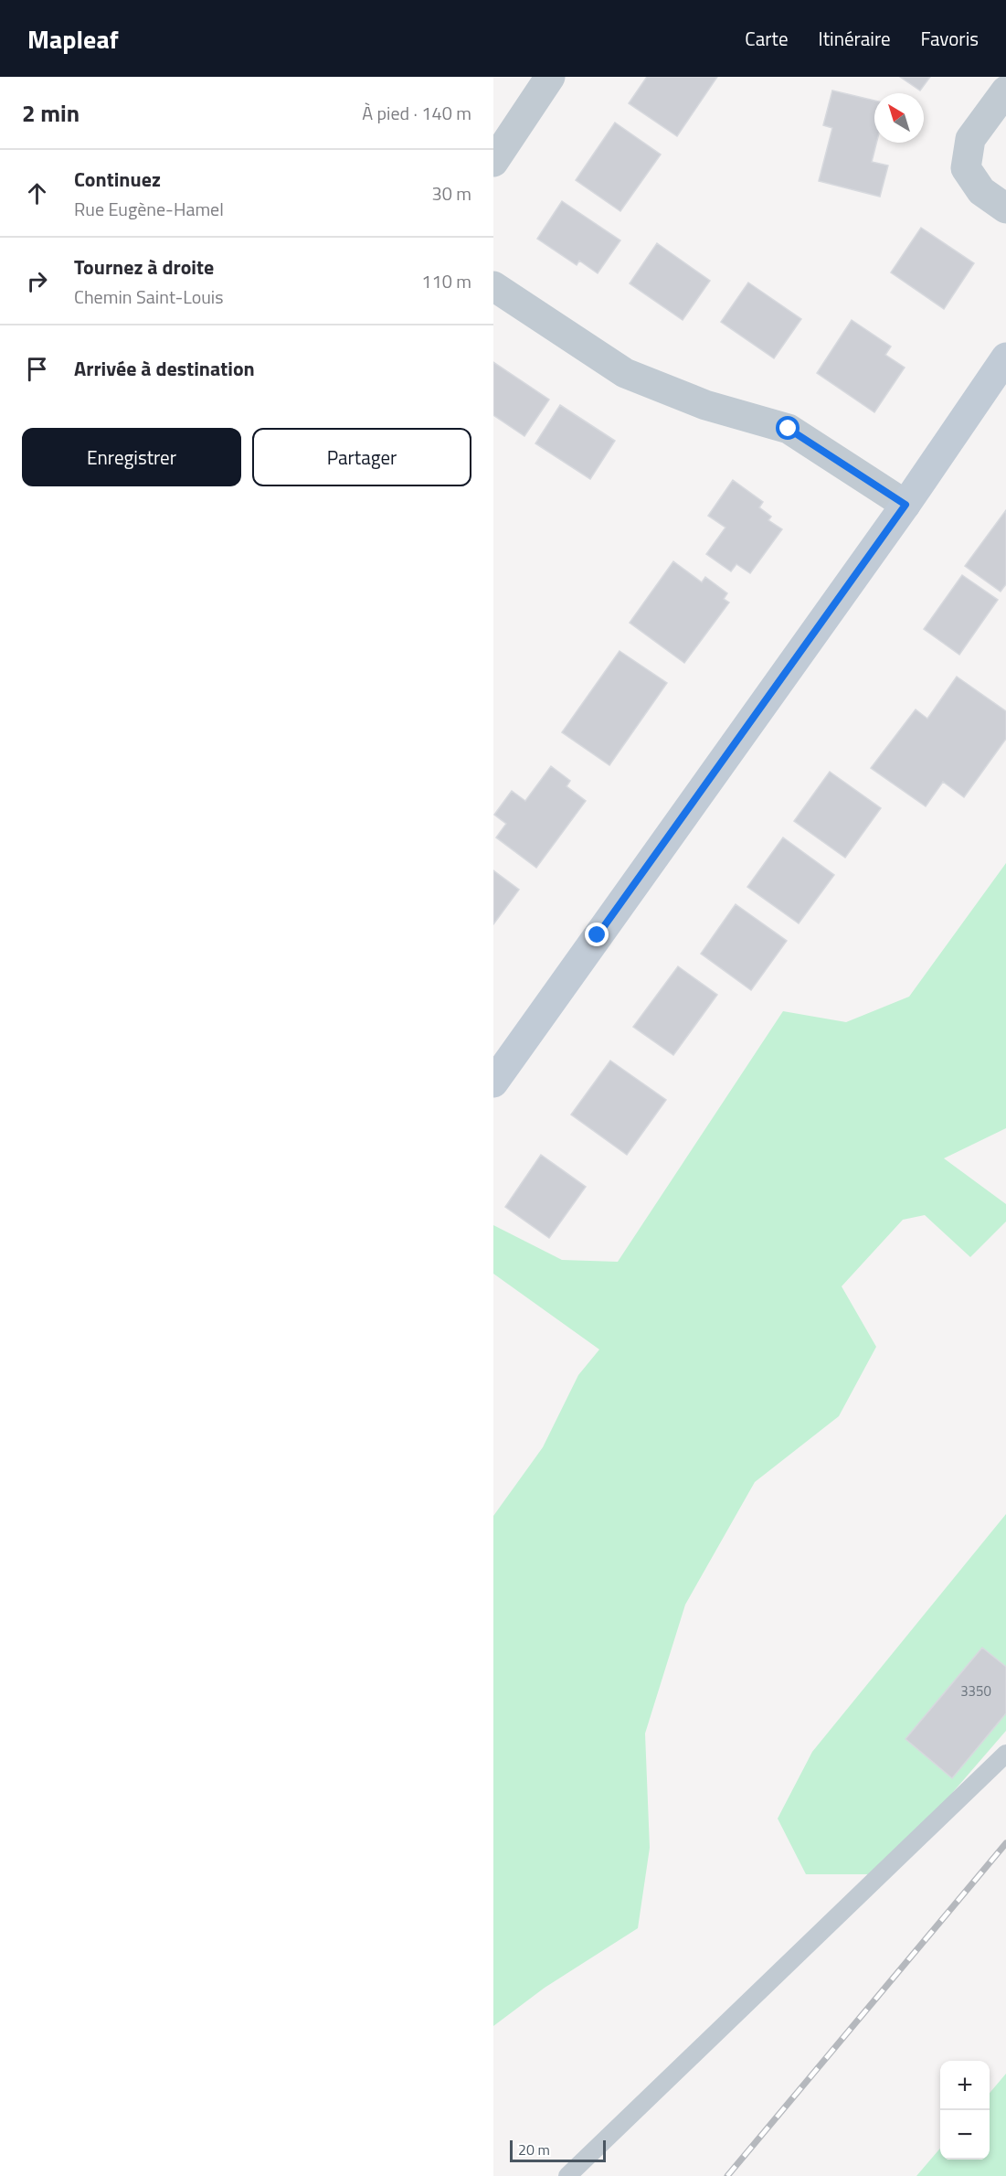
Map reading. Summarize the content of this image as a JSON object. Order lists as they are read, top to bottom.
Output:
{
  "house_numbers": ["3350"],
  "scale_bar": "20 m",
  "north": "top left",
  "page": {
    "header": "Mapleaf",
    "nav": ["Carte", "Itinéraire", "Favoris"],
    "heading": ["2 min", "À pied · 140 m"],
    "list": [
      ["Continuez", "Rue Eugène-Hamel", "30 m"],
      ["Tournez à droite", "Chemin Saint-Louis", "110 m"],
      "Arrivée à destination"
    ],
    "buttons": ["Enregistrer", "Partager"],
    "map_buttons": ["+", "−"],
    "scale": "20 m"
  }
}
